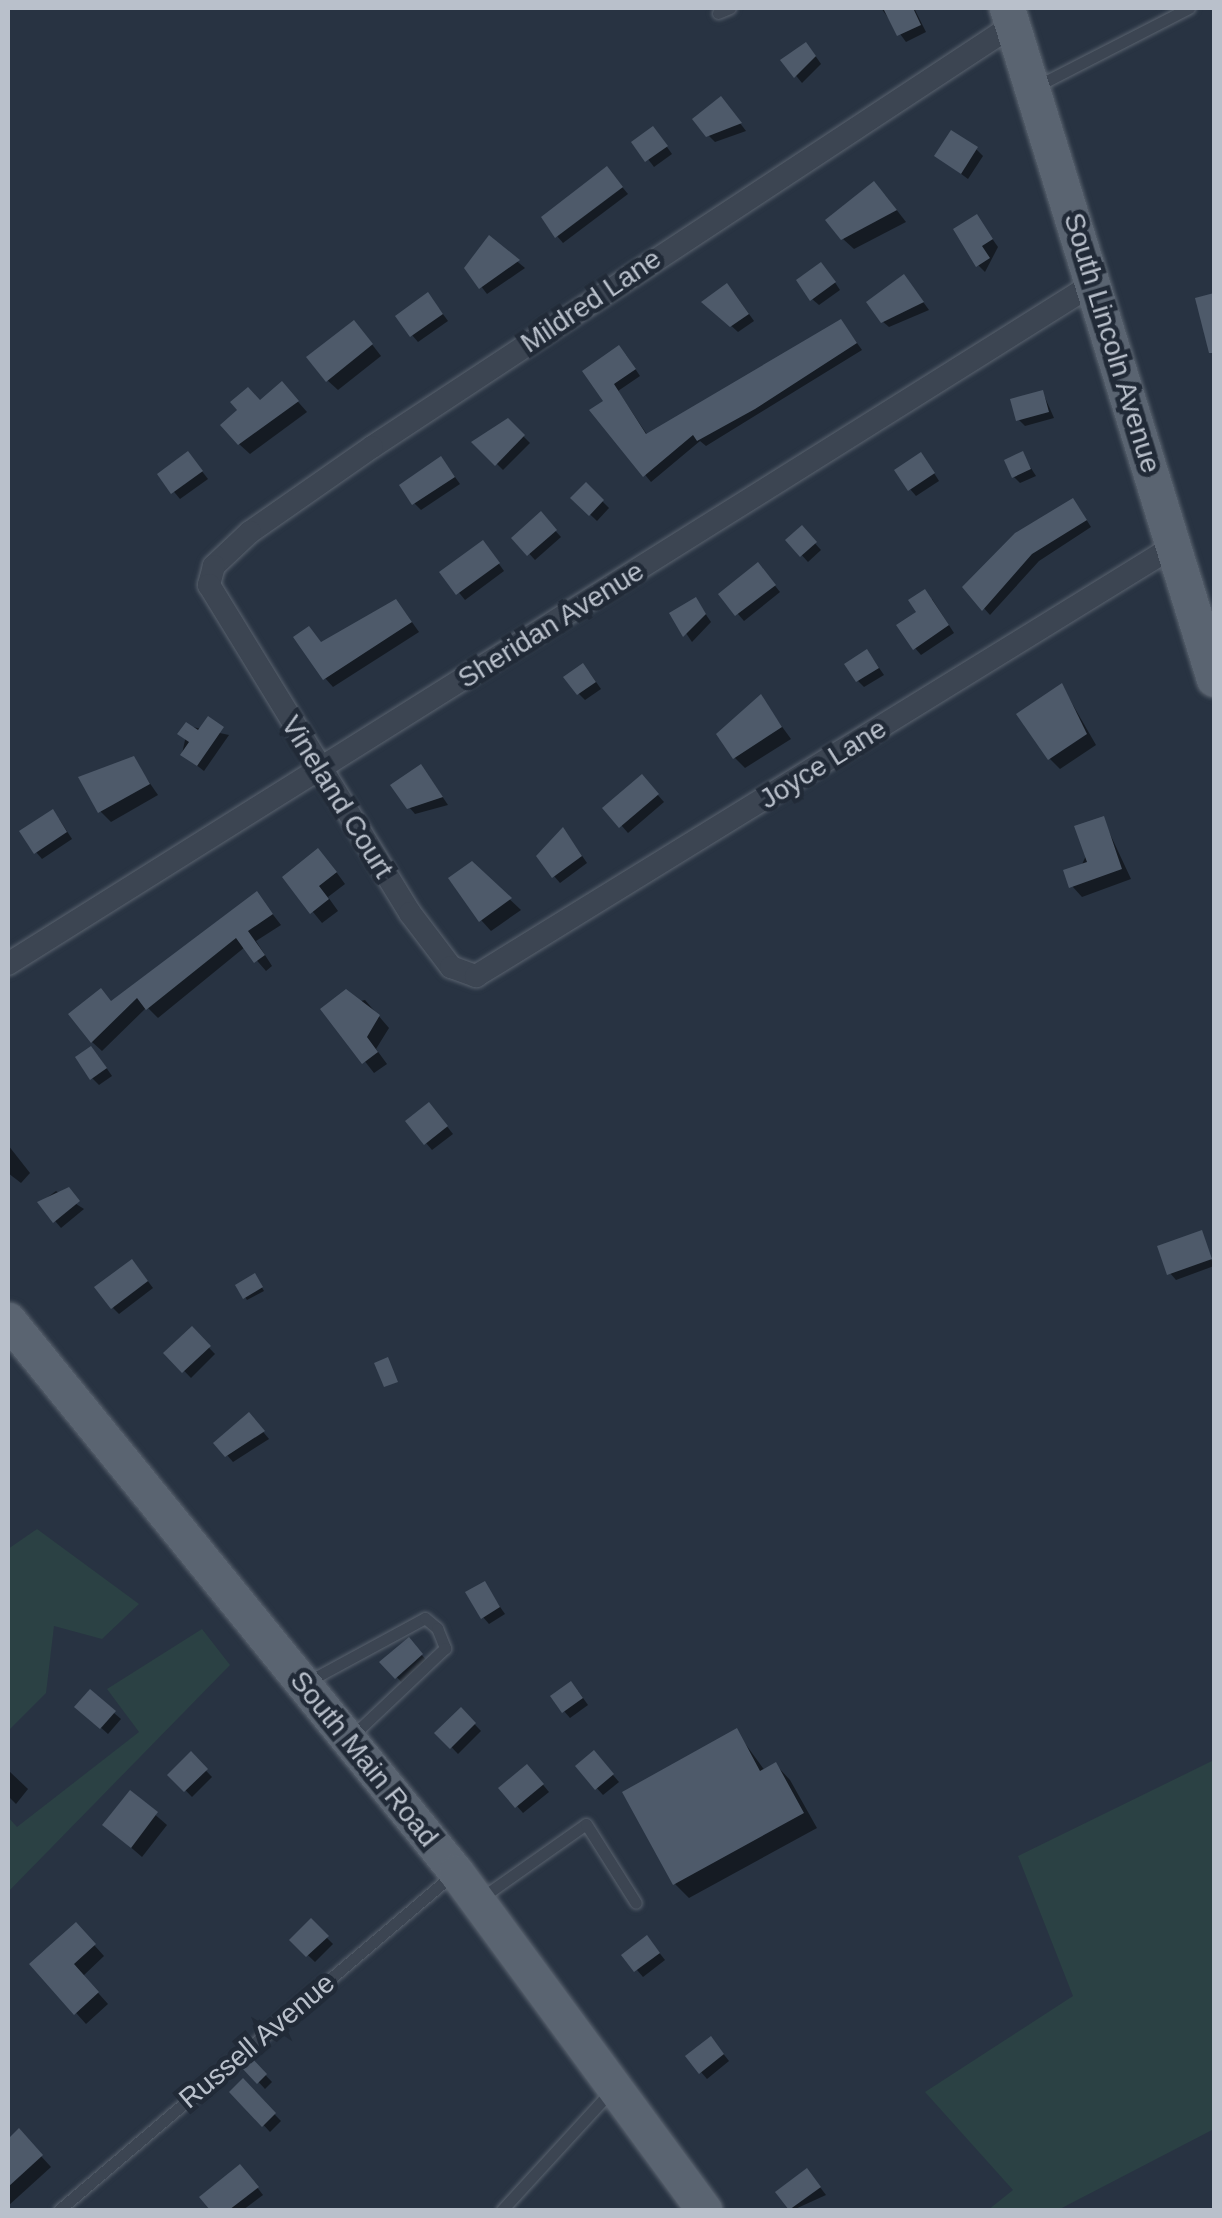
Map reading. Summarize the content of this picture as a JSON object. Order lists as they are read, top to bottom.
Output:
{
  "streets": {
    "main road": ["South Lincoln Avenue", "South Main Road"],
    "street": [
      "Mildred Lane",
      "Sheridan Avenue",
      "Joyce Lane",
      "Vineland Court"
    ],
    "lane": ["Russell Avenue"]
  },
  "crossings": [
    ["Mildred Lane", "South Lincoln Avenue"],
    ["Mildred Lane", "Vineland Court"],
    ["South Lincoln Avenue", "Sheridan Avenue"],
    ["South Lincoln Avenue", "Joyce Lane"],
    ["Sheridan Avenue", "Vineland Court"],
    ["Joyce Lane", "Vineland Court"],
    ["South Main Road", "Russell Avenue"]
  ]
}
